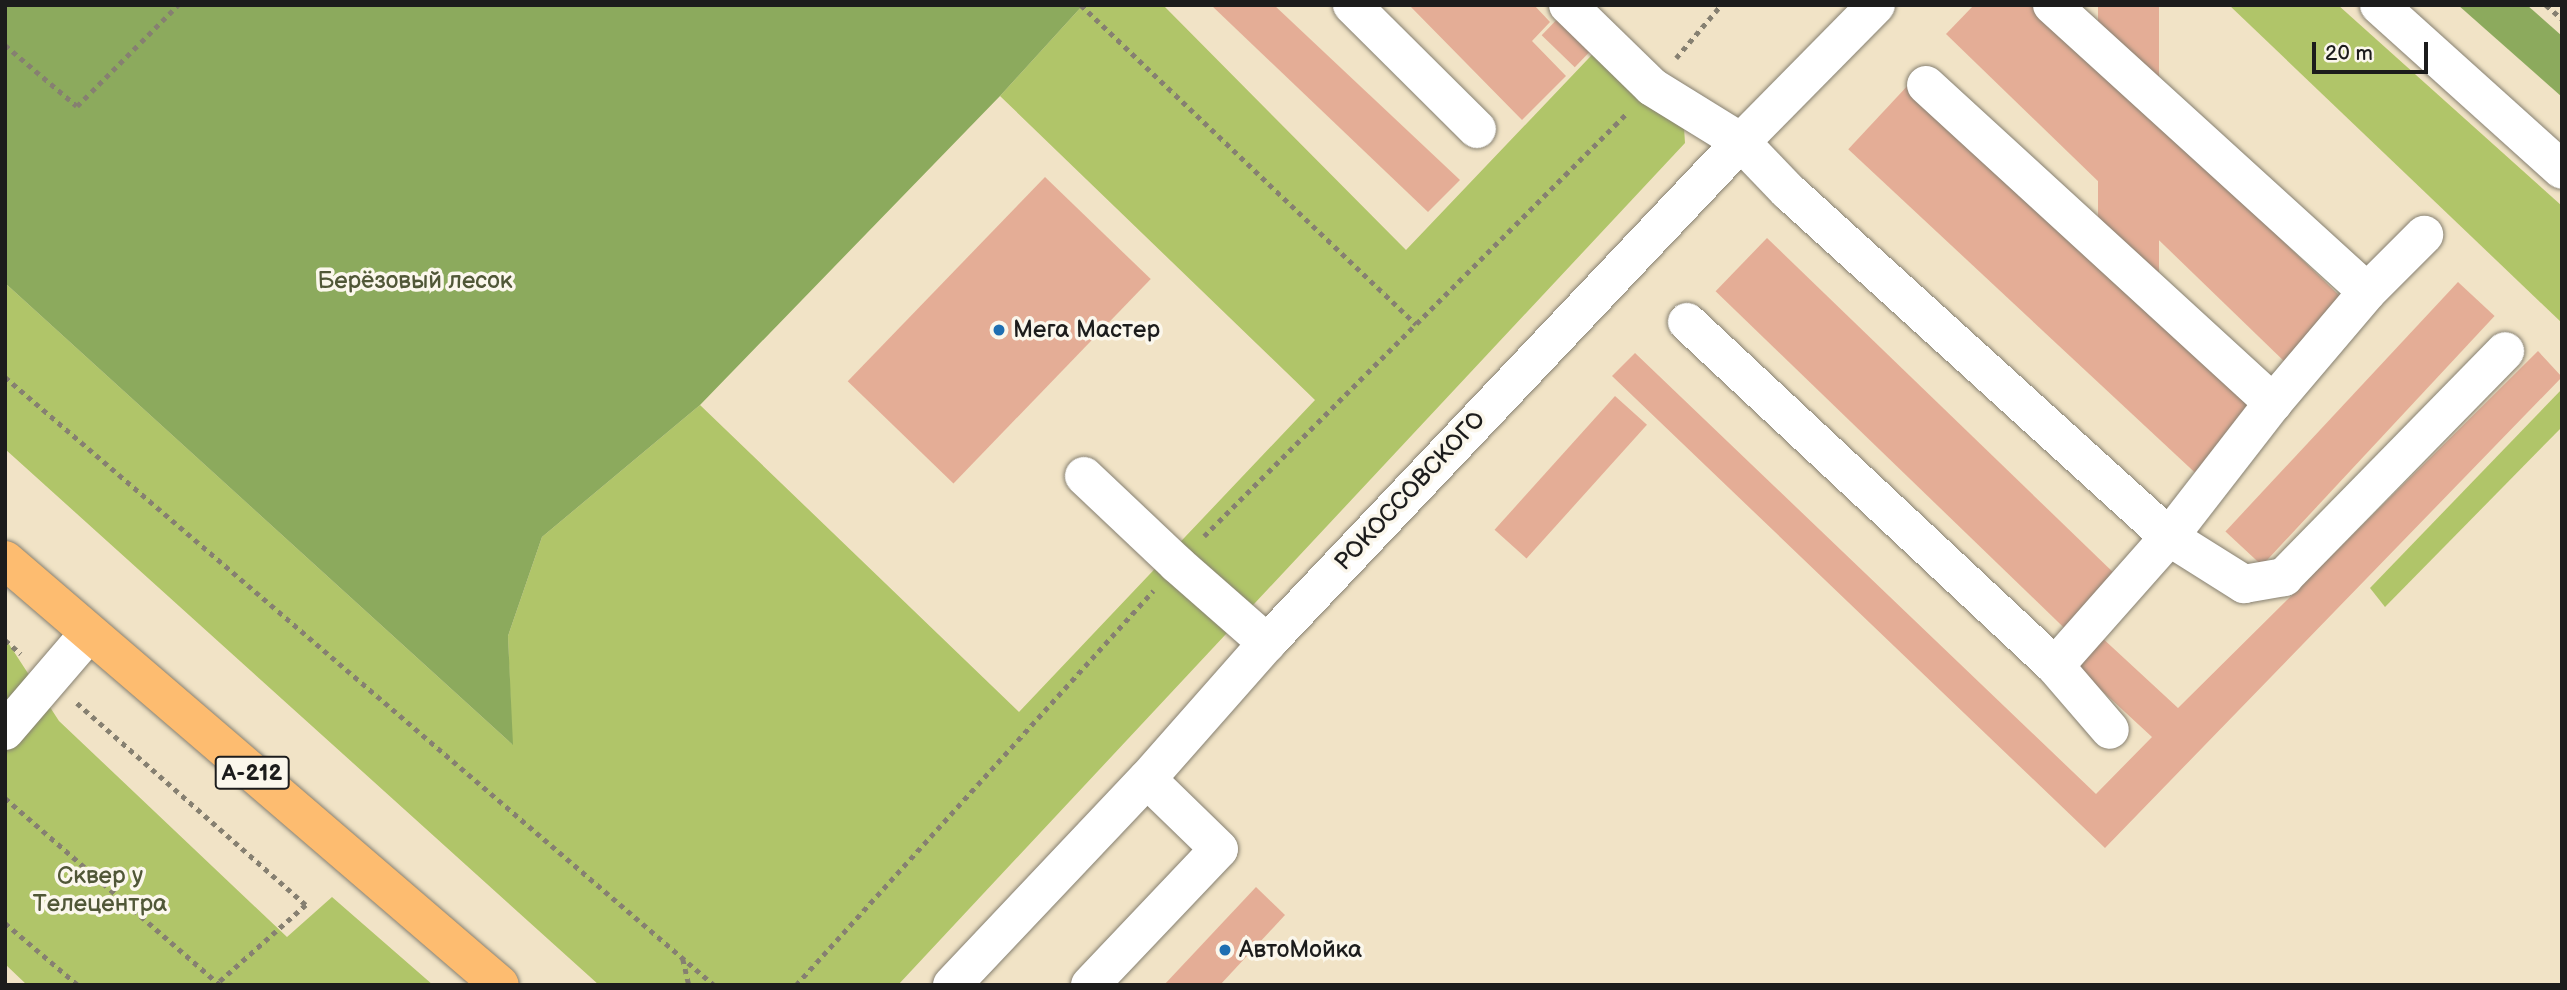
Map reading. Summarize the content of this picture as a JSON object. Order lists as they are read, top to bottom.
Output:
{
  "streets": {
    "highway": ["А-212"],
    "street": ["РОКОССОВСКОГО"]
  },
  "parks": ["Берёзовый лесок", "Сквер у Телецентра"],
  "places": ["Мега Мастер", "АвтоМойка"],
  "scale_bar": "20 m"
}
